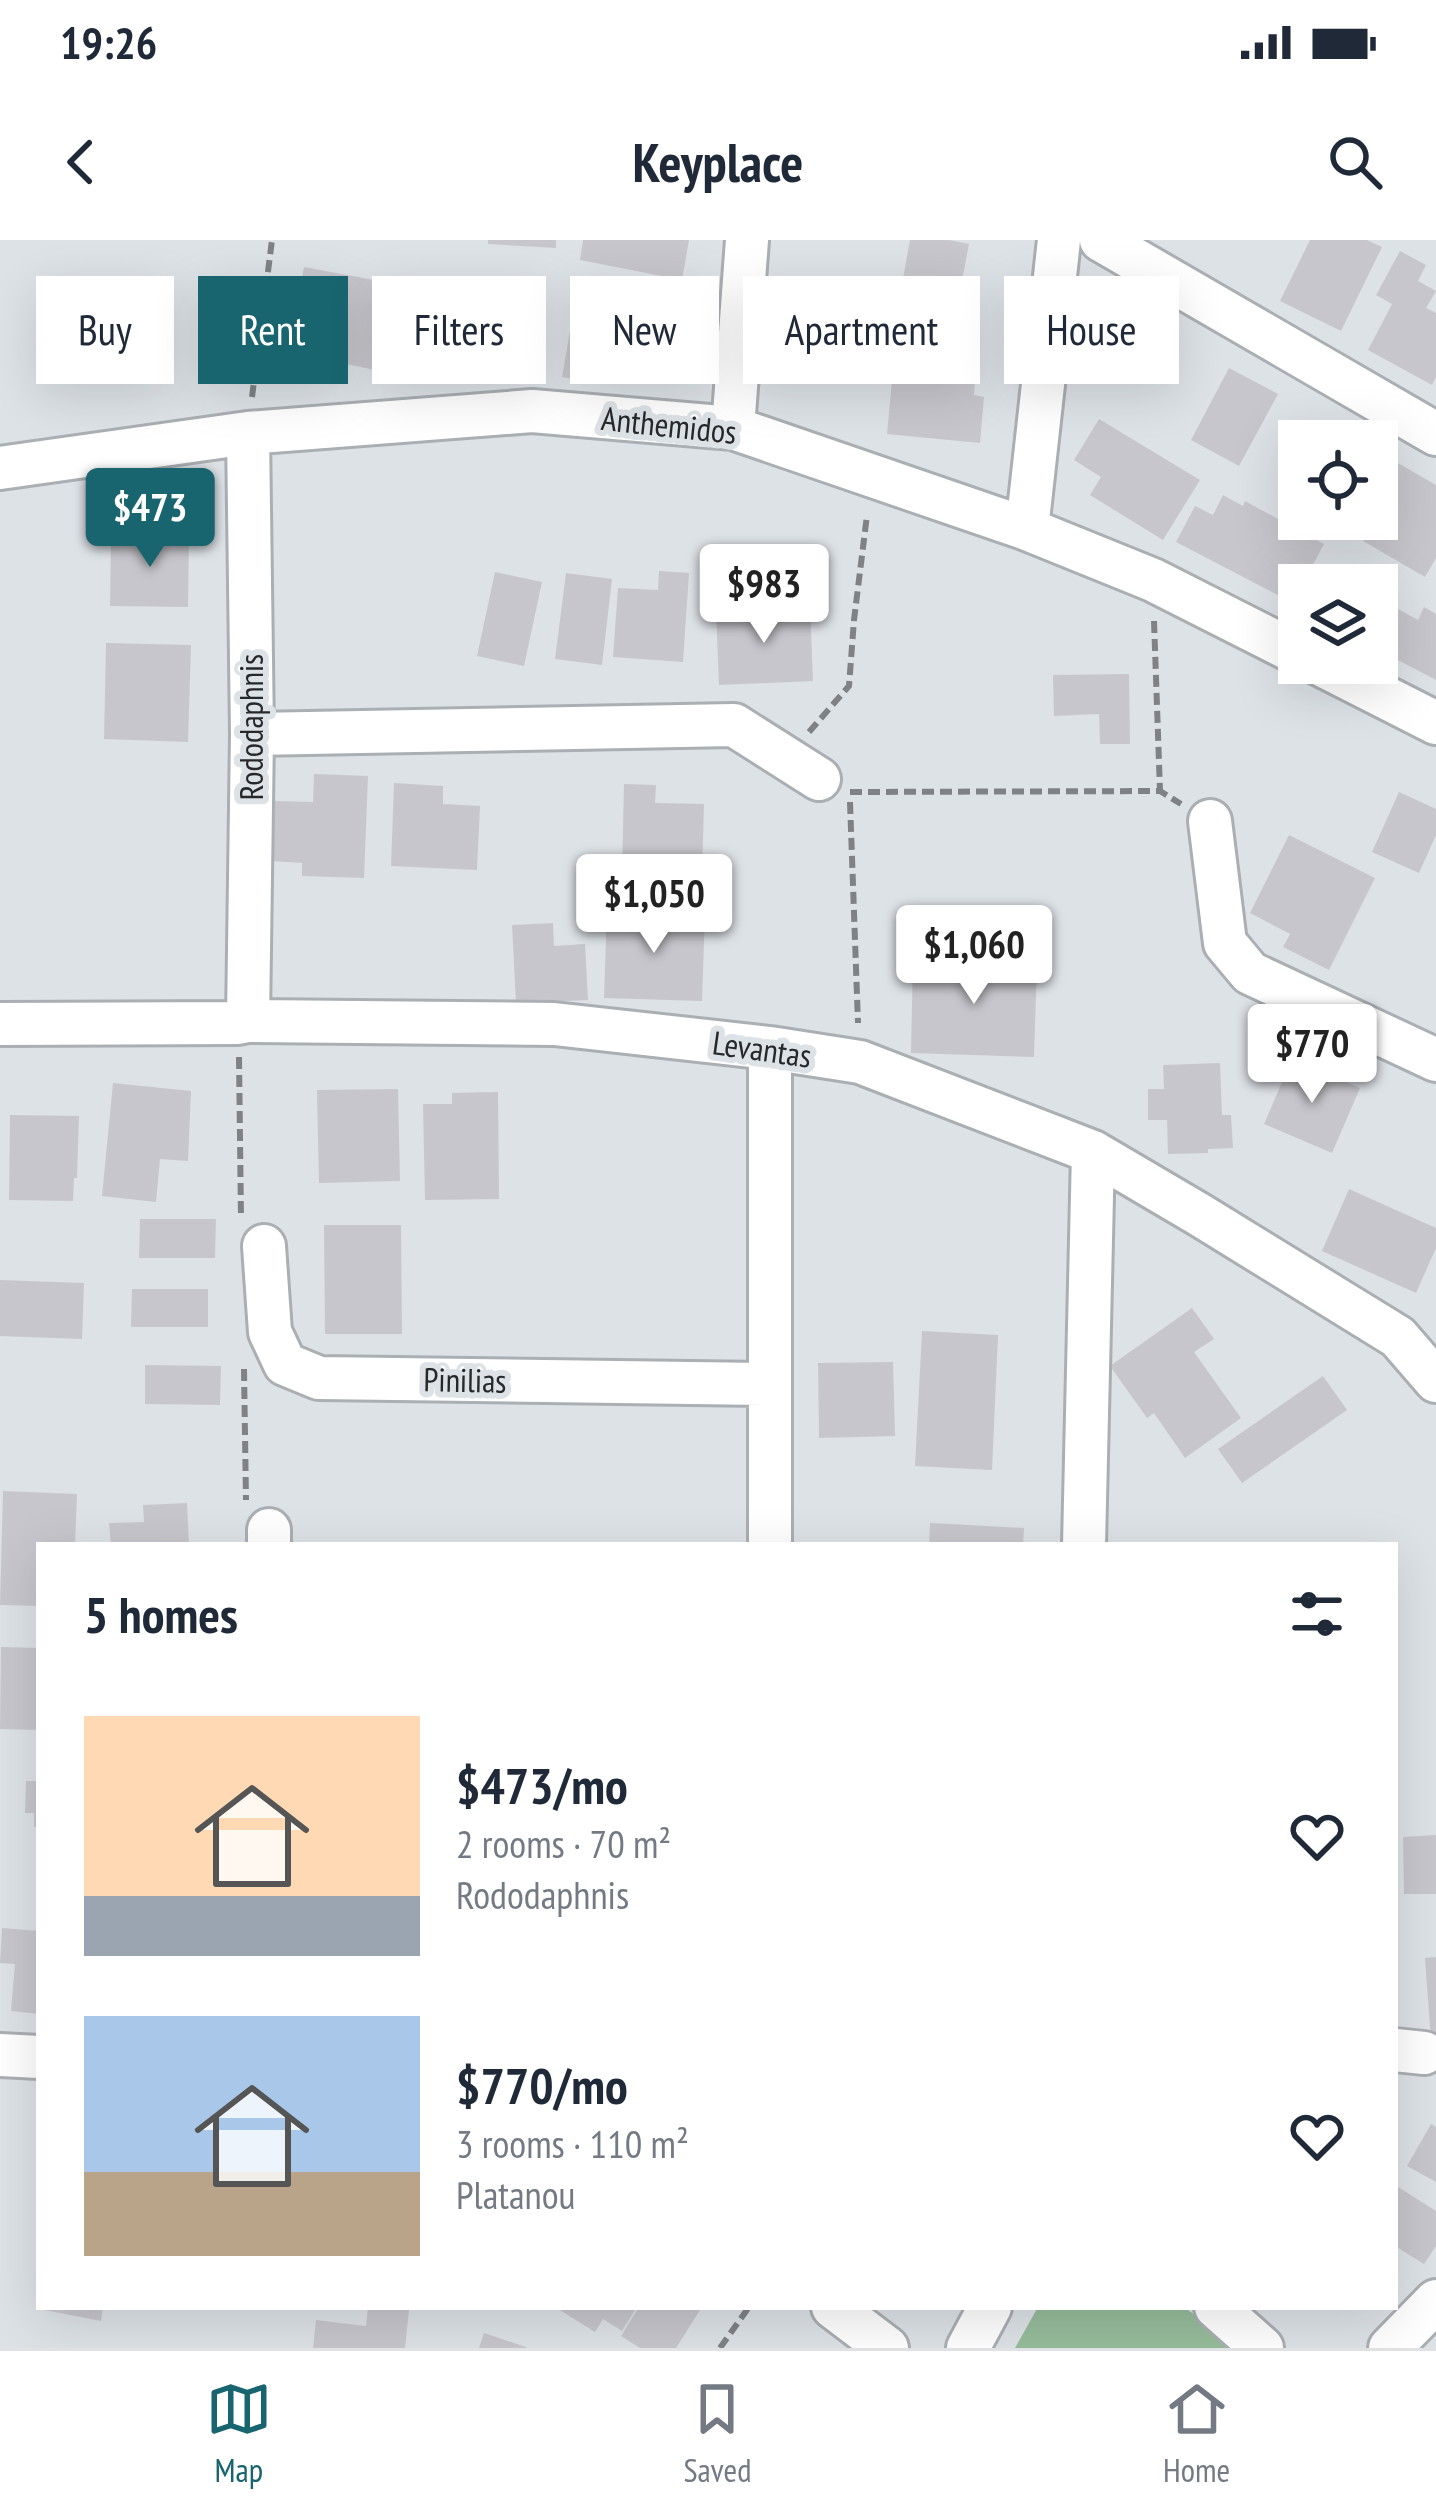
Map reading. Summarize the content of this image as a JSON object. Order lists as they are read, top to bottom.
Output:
{
  "streets": {
    "street": [
      "Anthemidos",
      "Rododaphnis",
      "Levantas",
      "Pinilias"
    ]
  },
  "crossings": [
    ["Anthemidos", "Rododaphnis"],
    ["Rododaphnis", "Levantas"]
  ],
  "page": {
    "status": "19:26",
    "header": "Keyplace",
    "chip": [
      "Buy",
      "Rent",
      "Filters",
      "New",
      "Apartment",
      "House"
    ],
    "price": [
      "$473",
      "$983",
      "$1,050",
      "$1,060",
      "$770"
    ],
    "heading": "5 homes",
    "list": [
      {
        "name": "$473/mo",
        "note": "2 rooms · 70 m² · Rododaphnis"
      },
      {
        "name": "$770/mo",
        "note": "3 rooms · 110 m² · Platanou"
      }
    ],
    "tabs": ["Map", "Saved", "Home"]
  }
}
